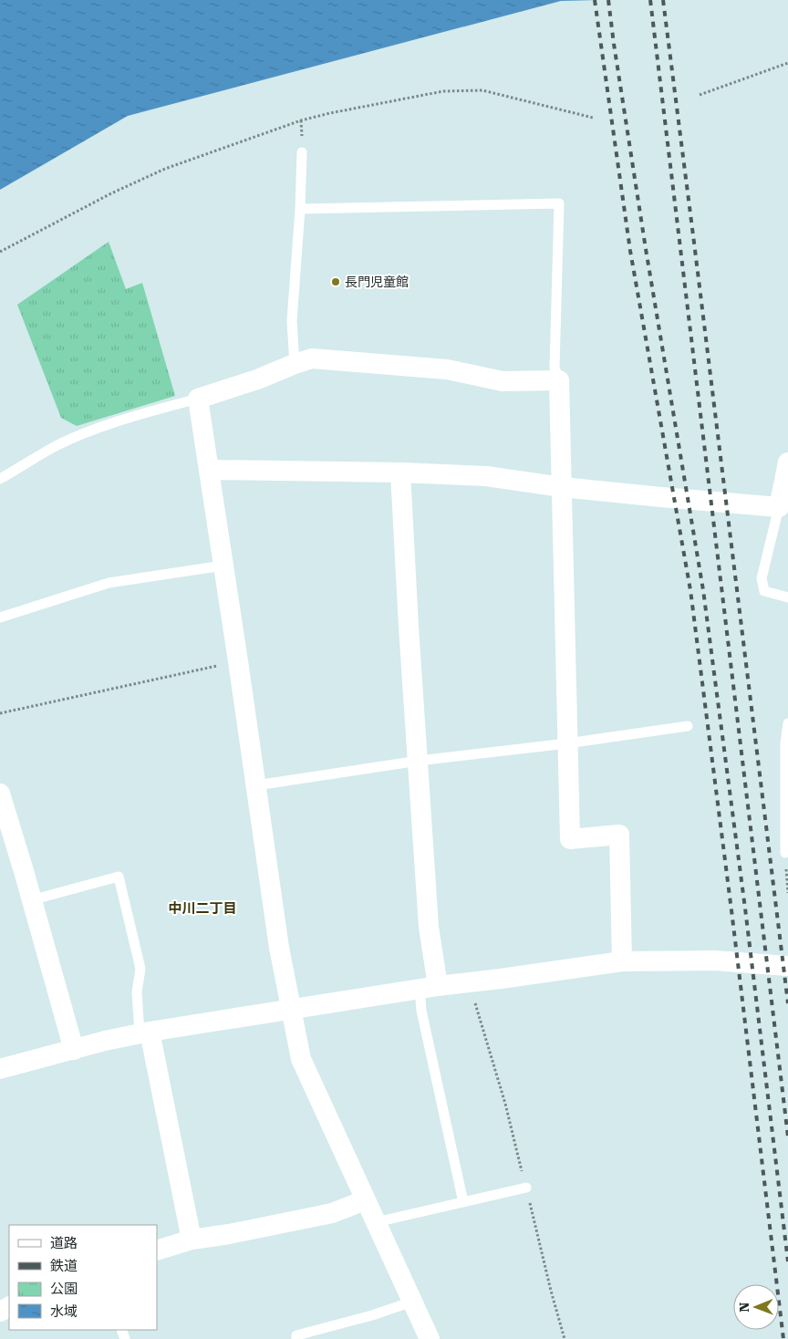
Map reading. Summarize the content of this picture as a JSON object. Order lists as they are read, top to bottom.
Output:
{
  "districts": ["中川二丁目"],
  "places": ["長門児童館"],
  "legend": [
    "道路",
    "鉄道",
    "公園",
    "水域"
  ],
  "north": "left"
}
